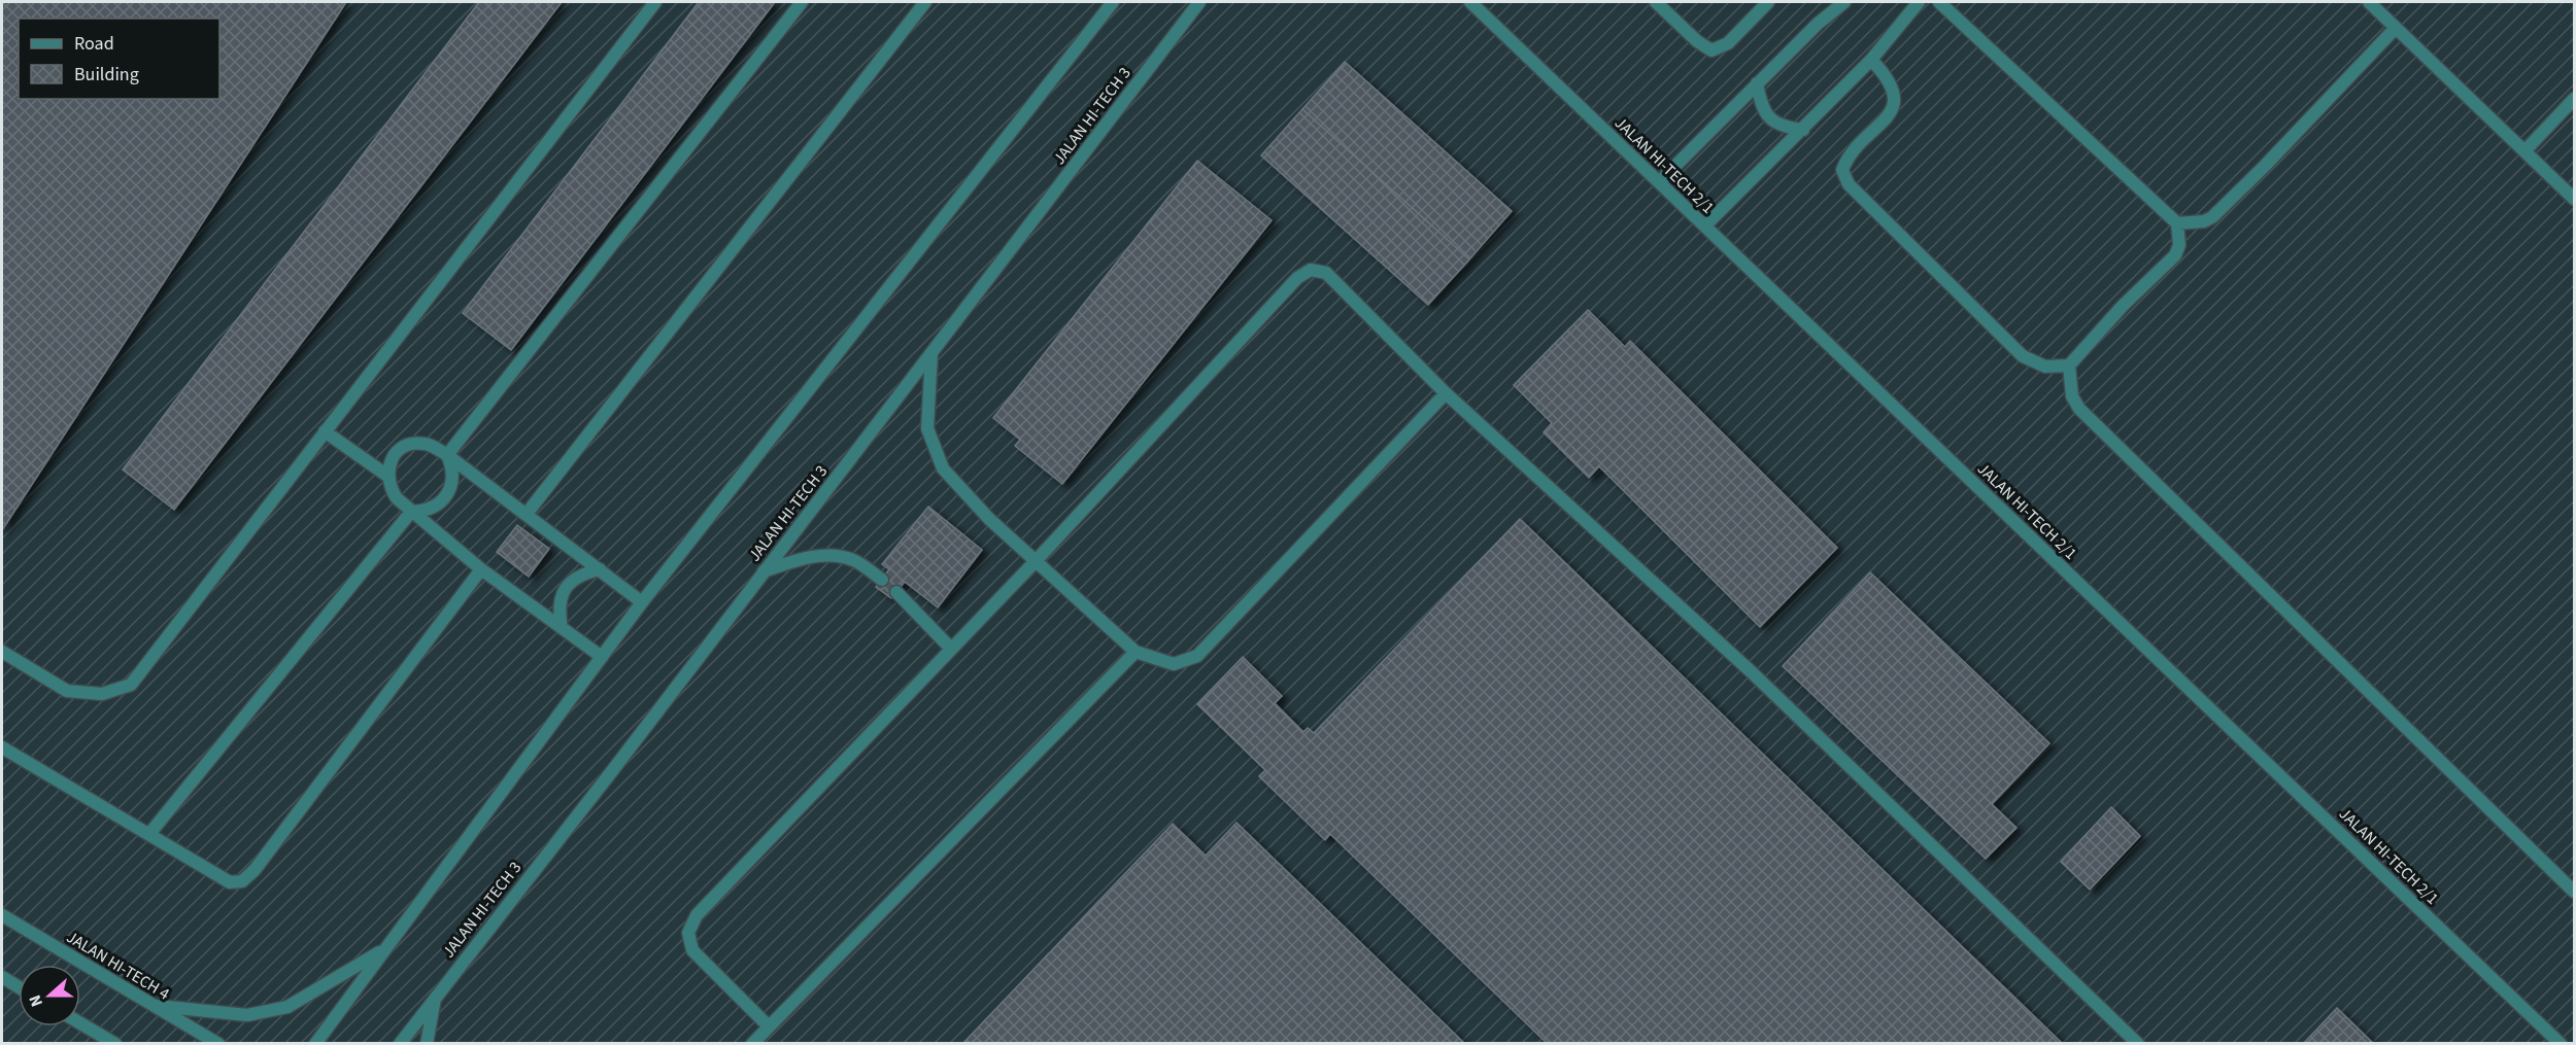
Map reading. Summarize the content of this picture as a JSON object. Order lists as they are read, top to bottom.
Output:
{
  "streets": {
    "street": ["JALAN HI-TECH 3", "JALAN HI-TECH 2/1", "JALAN HI-TECH 4"]
  },
  "legend": ["Road", "Building"],
  "north": "left"
}
